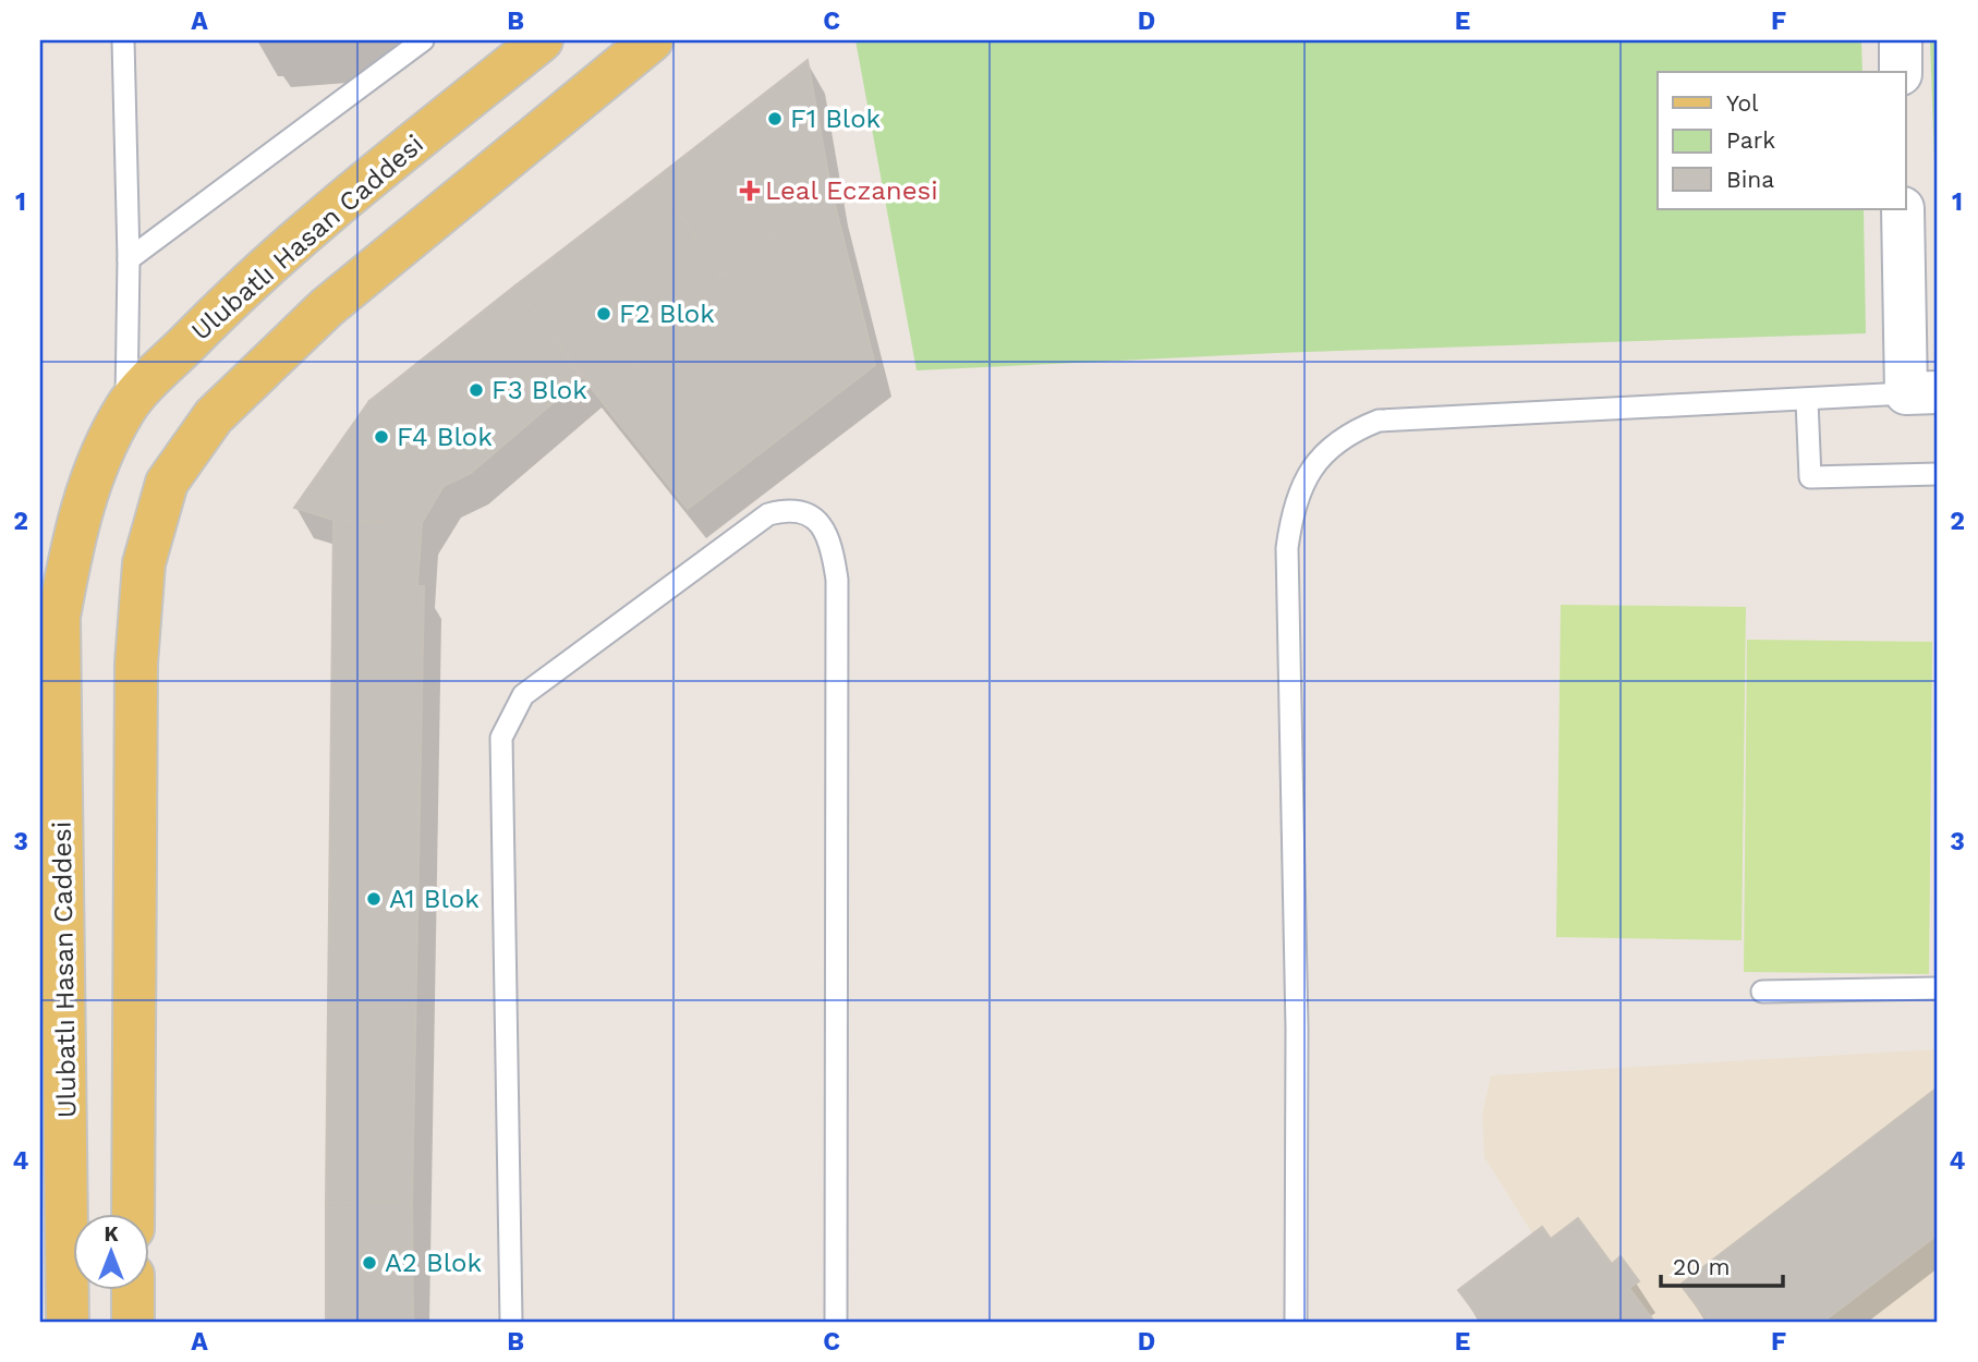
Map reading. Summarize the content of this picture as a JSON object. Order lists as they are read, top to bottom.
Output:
{
  "streets": {
    "main road": ["Ulubatlı Hasan Caddesi"]
  },
  "places": {
    "other": [
      "F1 Blok",
      "F2 Blok",
      "F3 Blok",
      "F4 Blok",
      "A1 Blok",
      "A2 Blok"
    ],
    "health": ["Leal Eczanesi"]
  },
  "legend": ["Yol", "Park", "Bina"],
  "scale_bar": "20 m",
  "north": "top",
  "grid": {
    "columns": [
      "A",
      "B",
      "C",
      "D",
      "E",
      "F"
    ],
    "rows": [
      "1",
      "2",
      "3",
      "4"
    ]
  }
}
